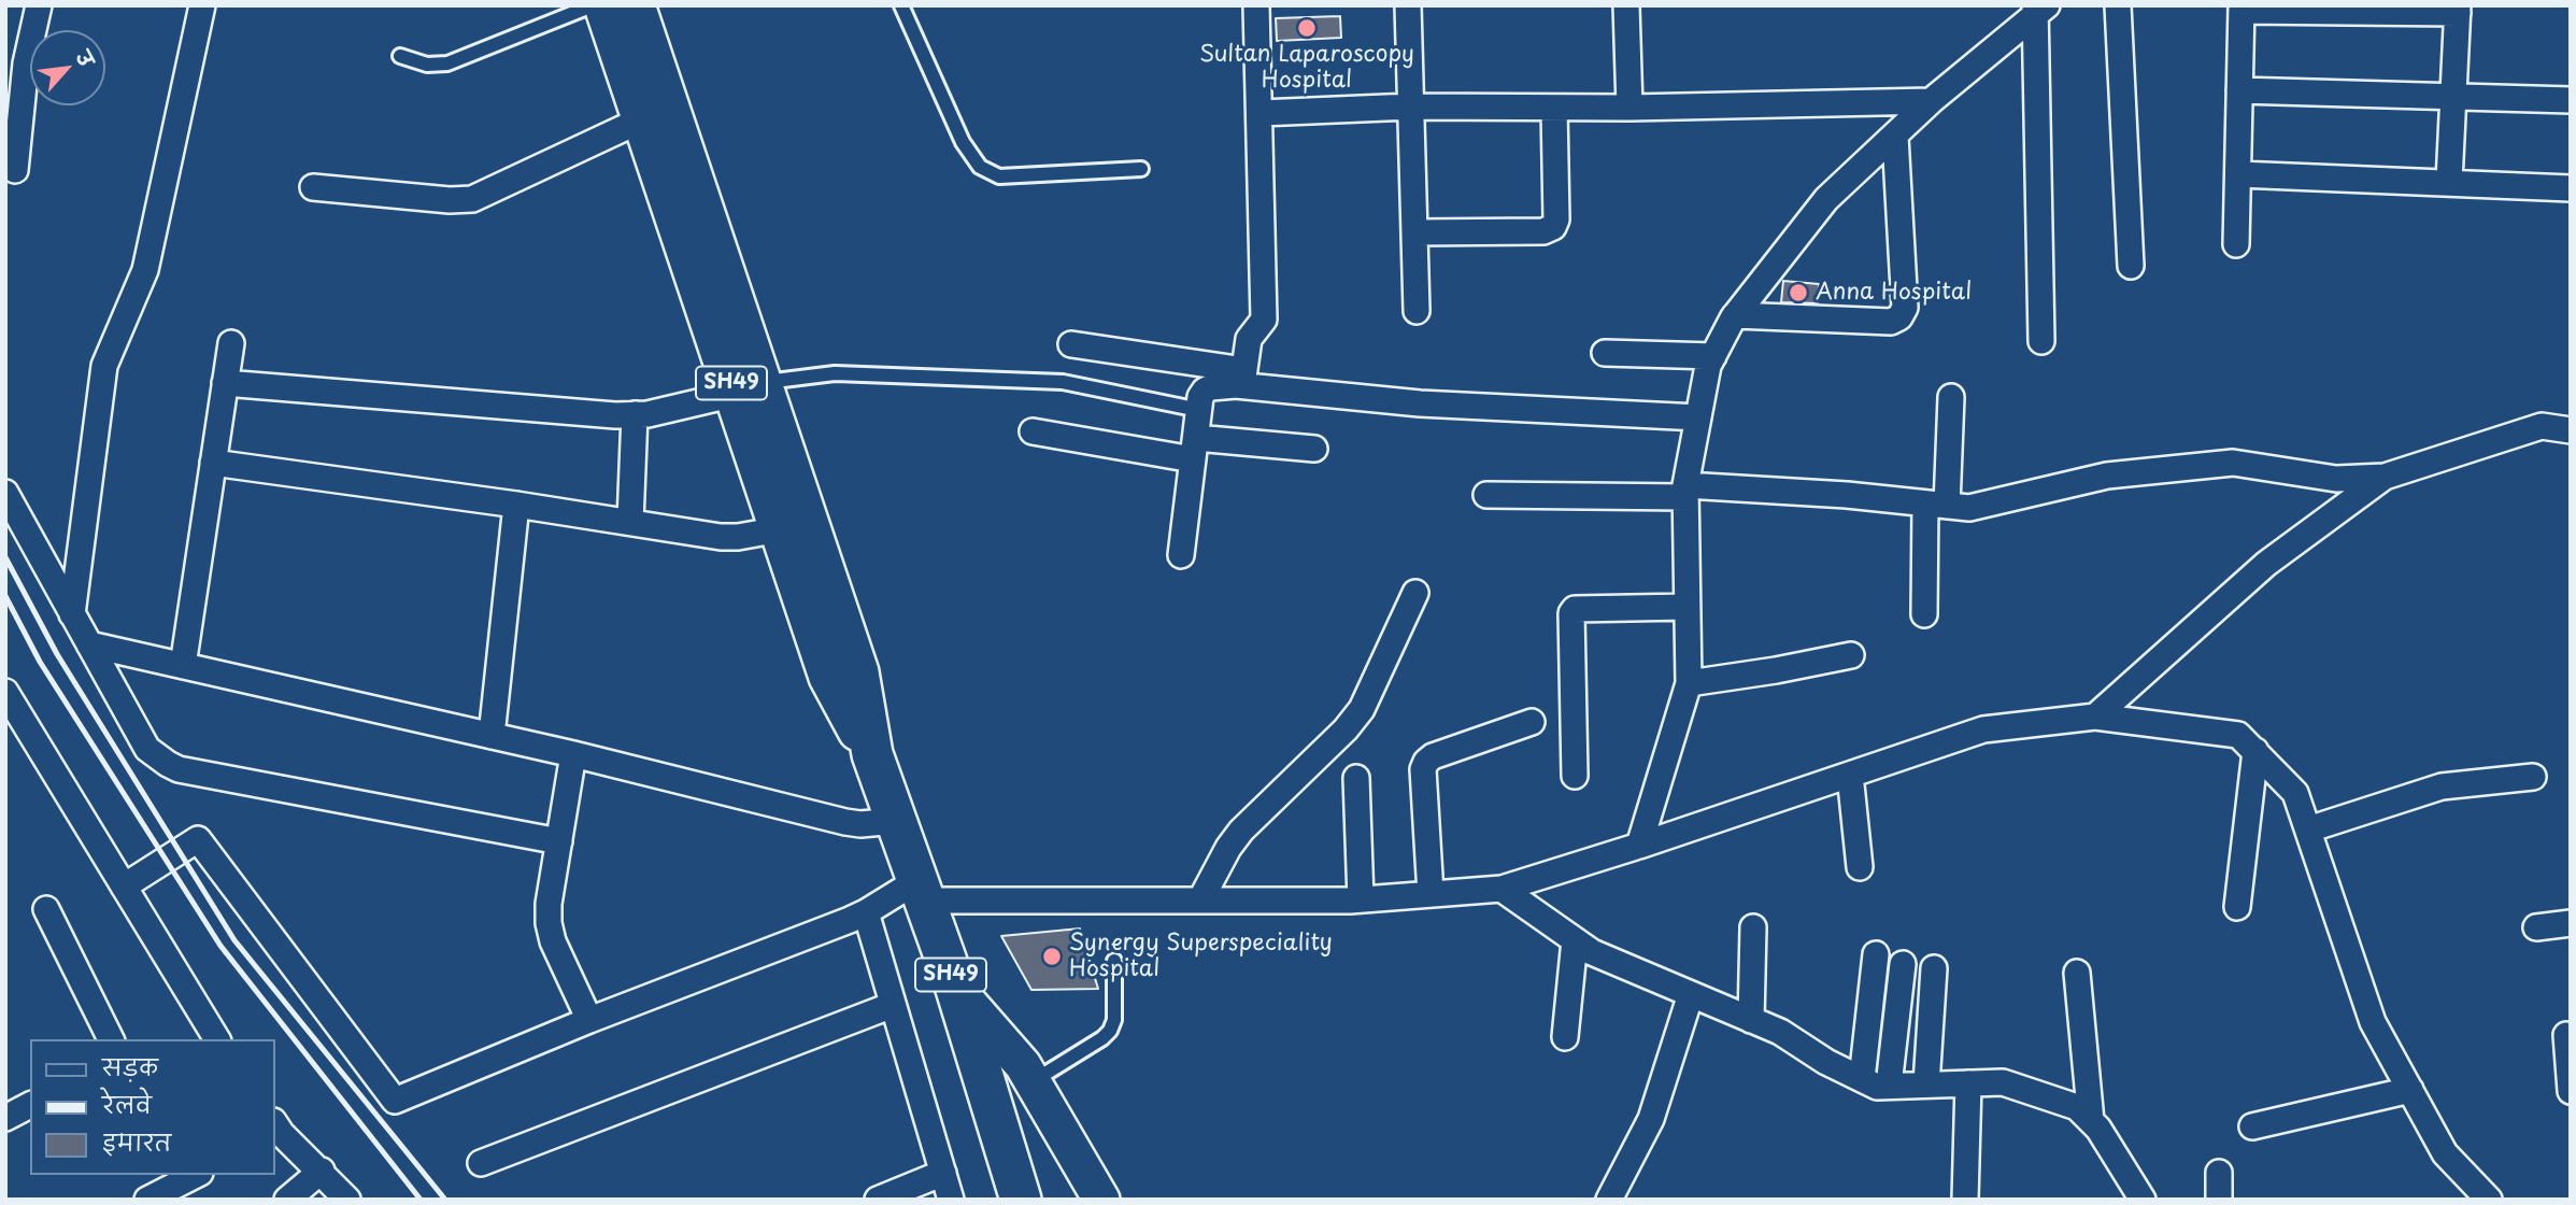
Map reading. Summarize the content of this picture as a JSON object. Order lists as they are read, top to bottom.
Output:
{
  "streets": {
    "main road": ["SH49"]
  },
  "places": ["Sultan Laparoscopy Hospital", "Anna Hospital", "Synergy Superspeciality Hospital"],
  "legend": ["सड़क", "रेलवे", "इमारत"],
  "north": "top right"
}
